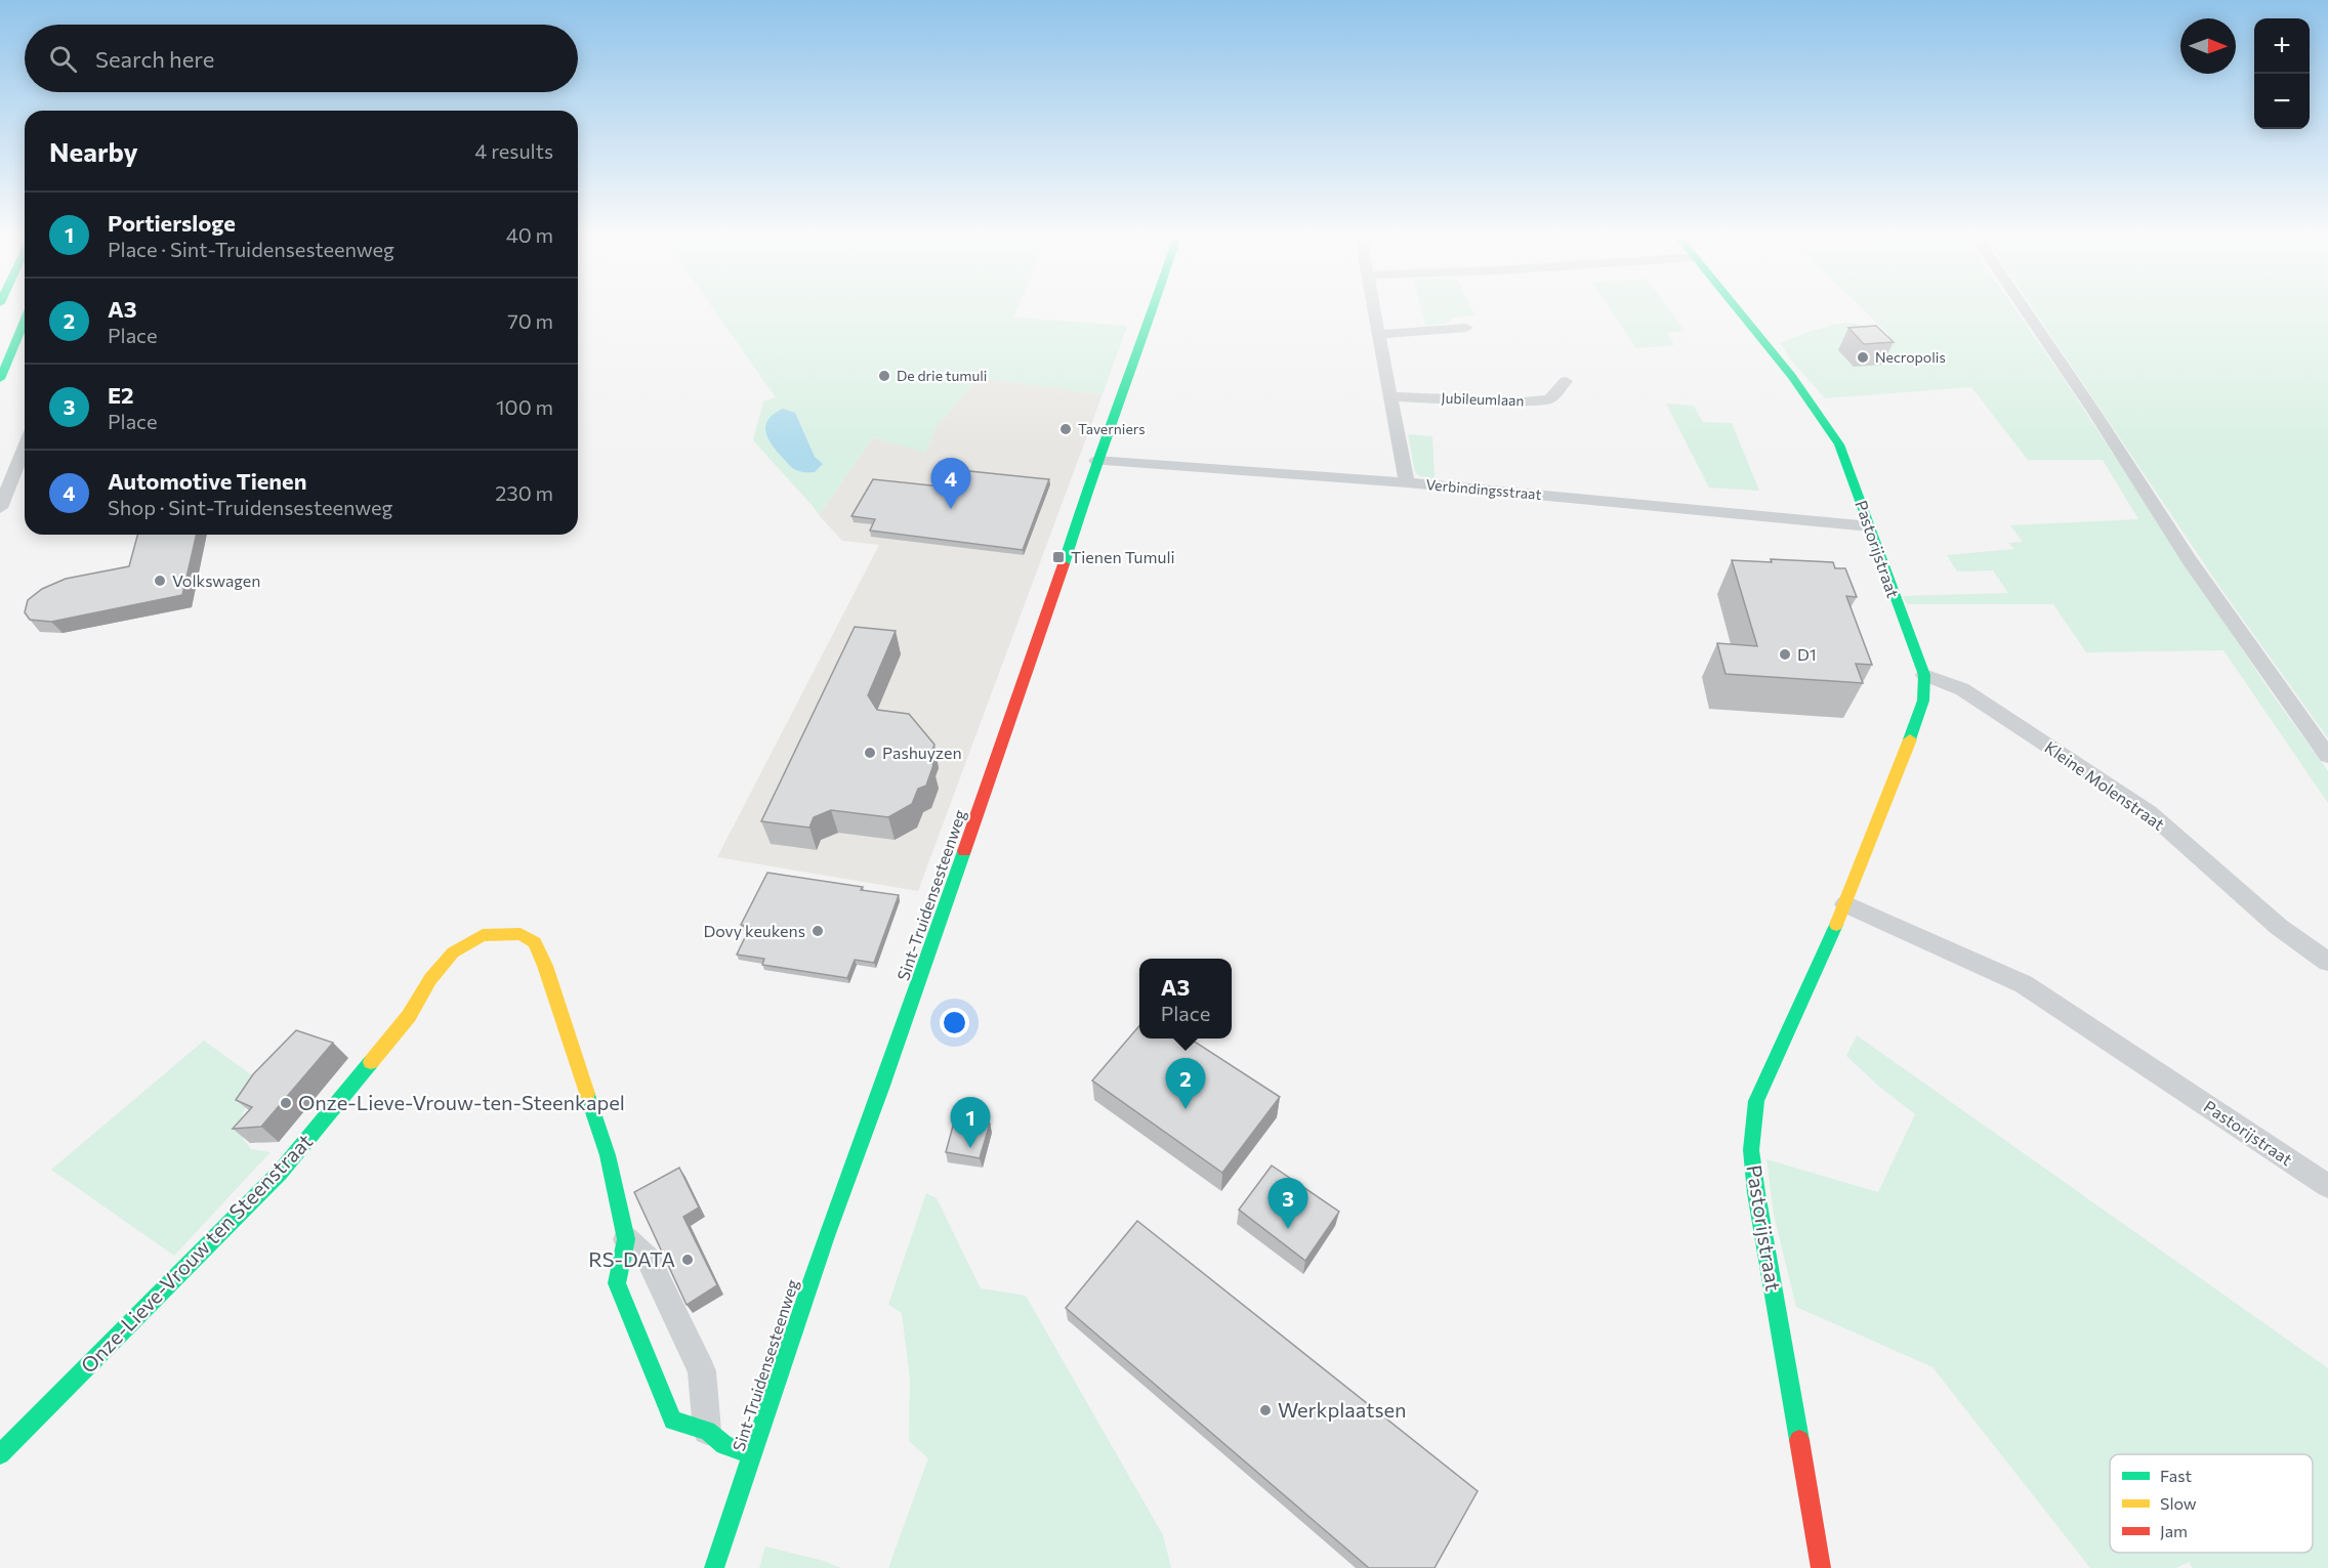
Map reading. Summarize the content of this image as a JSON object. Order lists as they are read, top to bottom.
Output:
{
  "streets": {
    "main road": ["Pastorijstraat", "Sint-Truidensesteenweg", "Onze-Lieve-Vrouw ten Steenstraat"],
    "street": ["Jubileumlaan", "Verbindingsstraat", "Kleine Molenstraat"]
  },
  "crossings": [
    ["Verbindingsstraat", "Pastorijstraat"],
    ["Verbindingsstraat", "Sint-Truidensesteenweg"],
    ["Pastorijstraat", "Kleine Molenstraat"],
    ["Sint-Truidensesteenweg", "Onze-Lieve-Vrouw ten Steenstraat"]
  ],
  "places": {
    "other": [
      "Necropolis",
      "De drie tumuli",
      "Taverniers",
      "Volkswagen",
      "D1",
      "Pashuyzen",
      "Dovy keukens",
      "Onze-Lieve-Vrouw-ten-Steenkapel",
      "RS-DATA",
      "Werkplaatsen"
    ],
    "transit": ["Tienen Tumuli"]
  },
  "legend": ["Fast", "Slow", "Jam"],
  "north": "right",
  "page": {
    "map_buttons": ["+", "−"],
    "search": "Search here",
    "heading": ["Nearby", "4 results"],
    "list": [
      {
        "mark": "1",
        "name": "Portiersloge",
        "note": "Place · Sint-Truidensesteenweg",
        "value": "40 m"
      },
      {
        "mark": "2",
        "name": "A3",
        "note": "Place",
        "value": "70 m"
      },
      {
        "mark": "3",
        "name": "E2",
        "note": "Place",
        "value": "100 m"
      },
      {
        "mark": "4",
        "name": "Automotive Tienen",
        "note": "Shop · Sint-Truidensesteenweg",
        "value": "230 m"
      }
    ],
    "pins": [
      "4",
      "2",
      "1",
      "3"
    ],
    "popup": ["A3", "Place"]
  }
}
